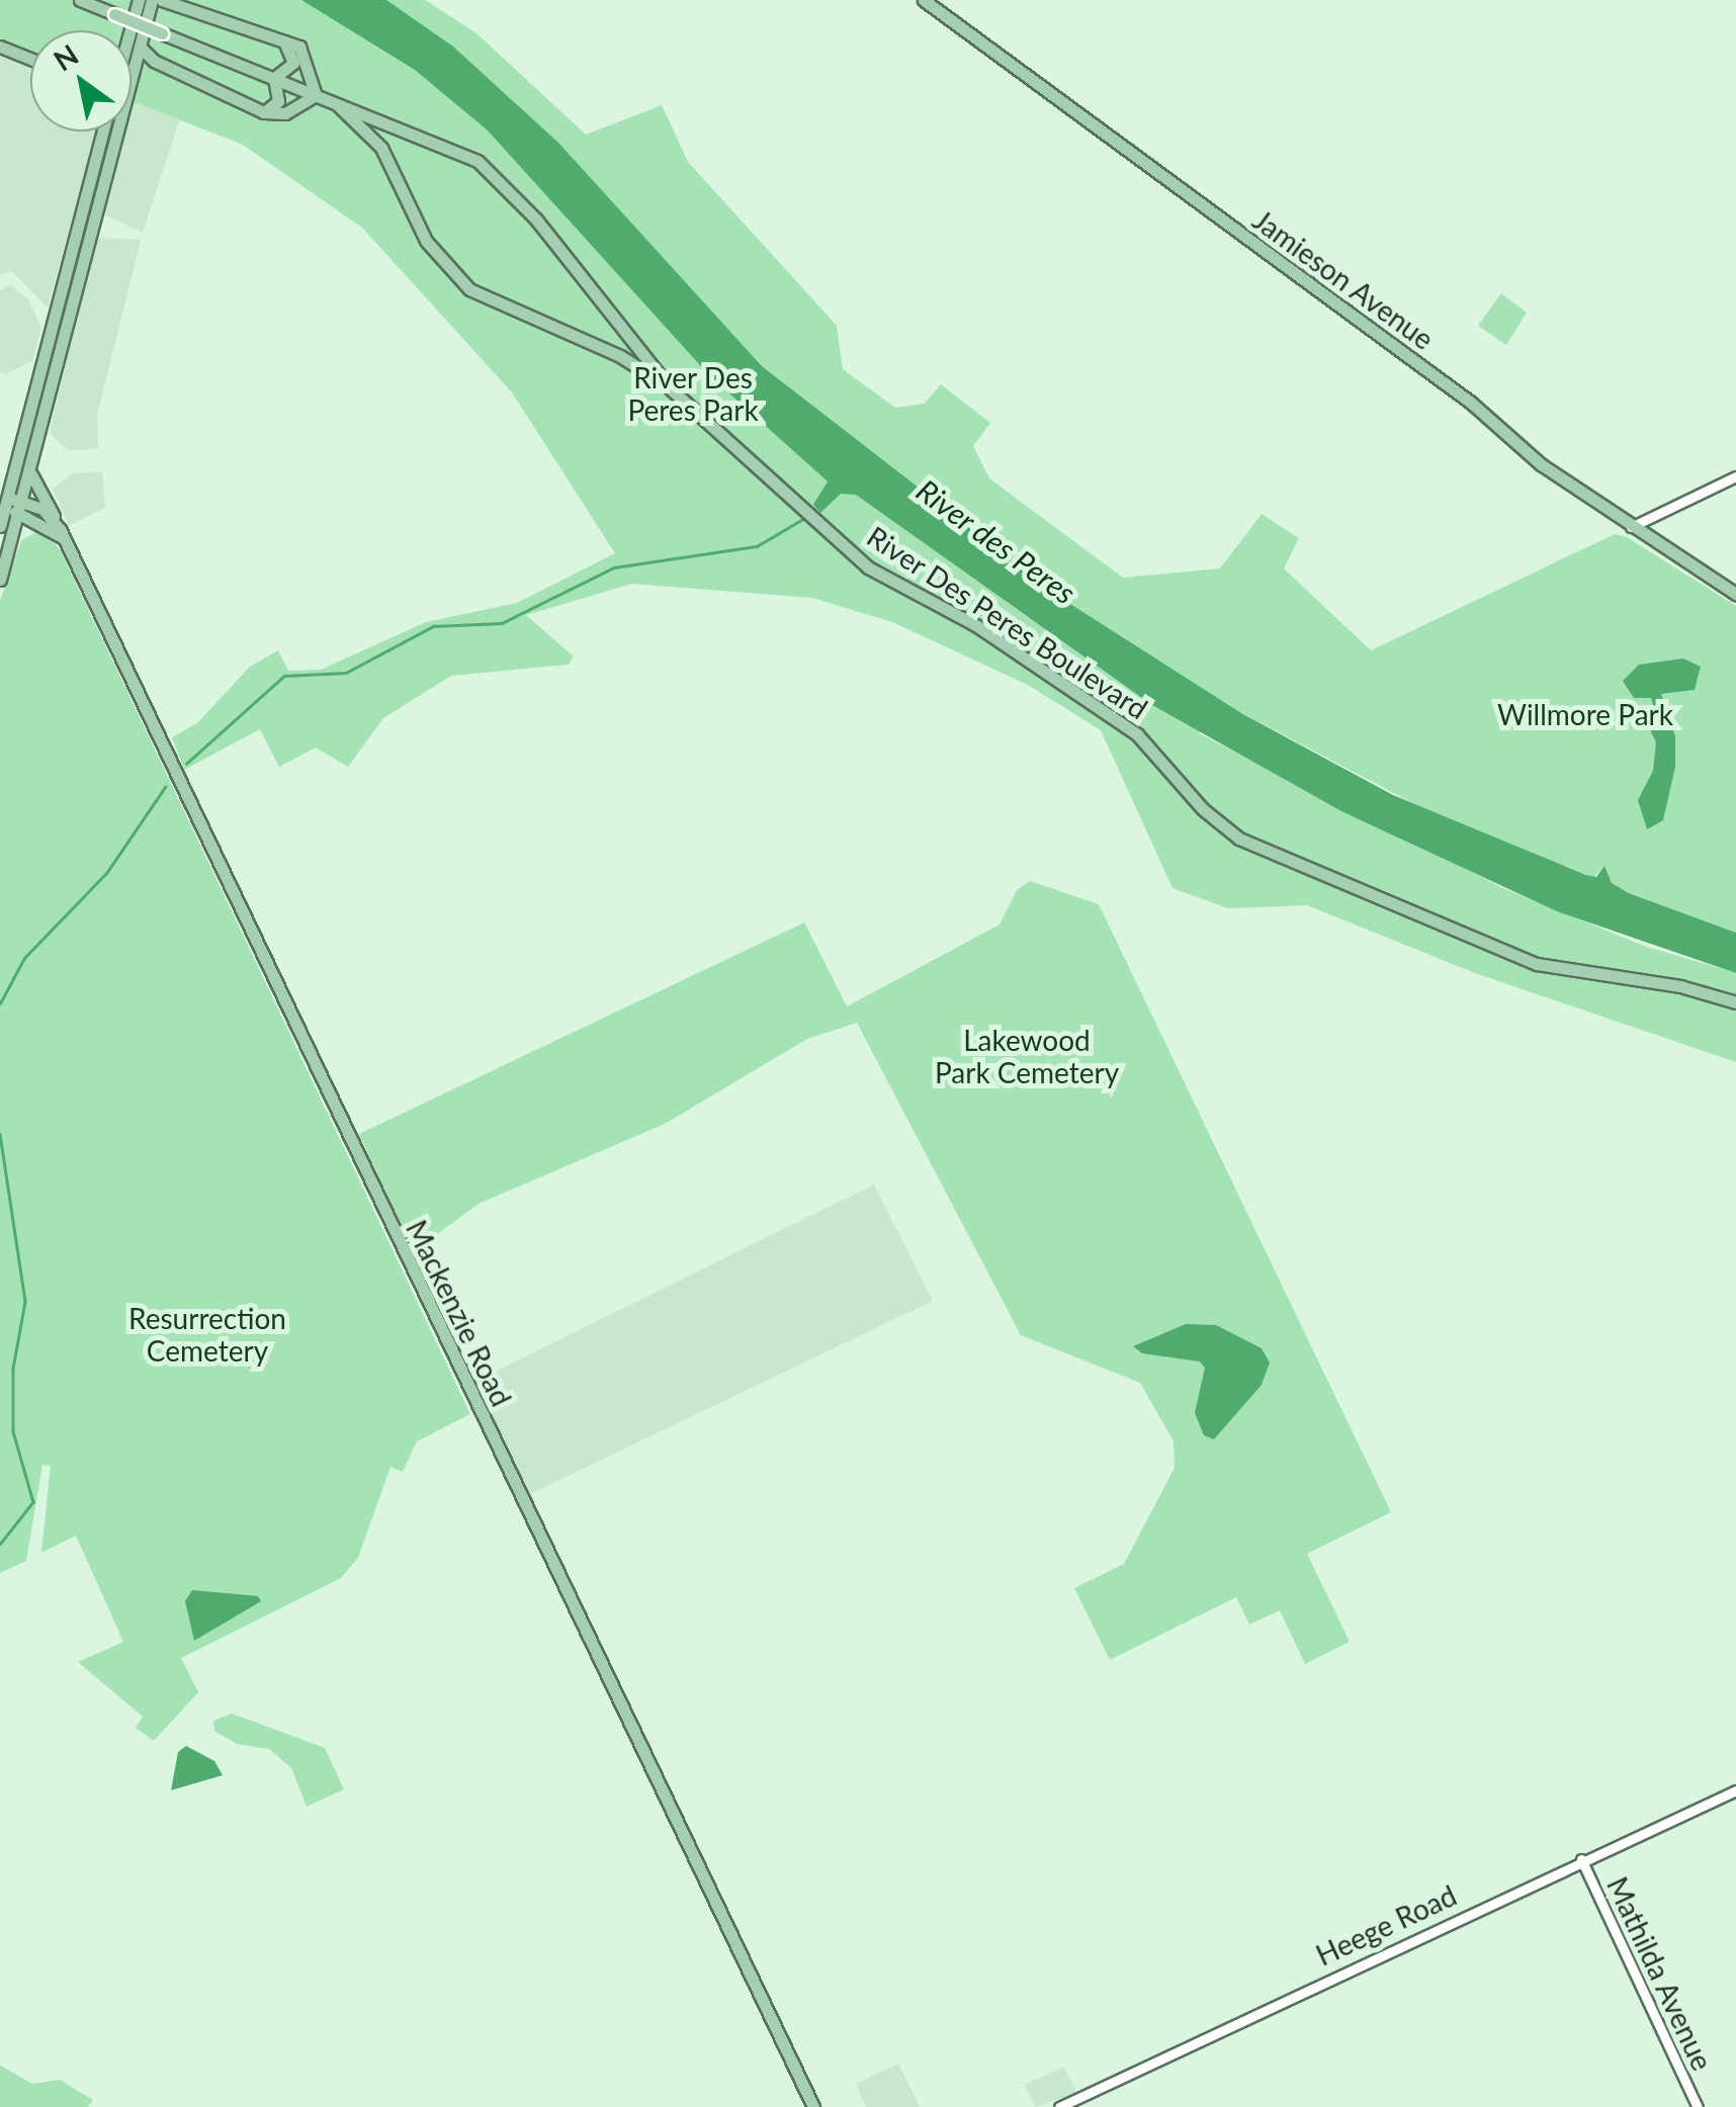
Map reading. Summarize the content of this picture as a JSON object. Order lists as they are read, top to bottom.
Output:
{
  "streets": {
    "main road": ["Jamieson Avenue", "River Des Peres Boulevard", "Mackenzie Road"],
    "street": ["Heege Road", "Mathilda Avenue"]
  },
  "crossings": [
    ["Heege Road", "Mathilda Avenue"]
  ],
  "water": ["River des Peres"],
  "parks": [
    "River Des Peres Park",
    "Willmore Park",
    "Lakewood Park Cemetery",
    "Resurrection Cemetery"
  ],
  "north": "top left"
}
